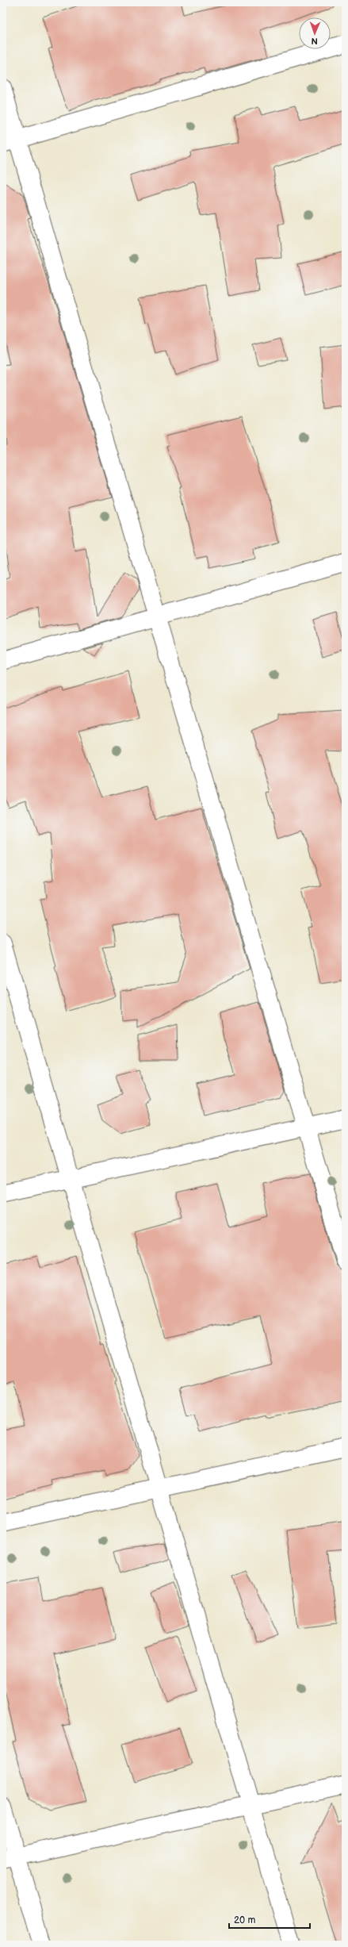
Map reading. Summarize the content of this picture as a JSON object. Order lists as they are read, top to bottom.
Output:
{
  "scale_bar": "20 m",
  "north": "bottom"
}
